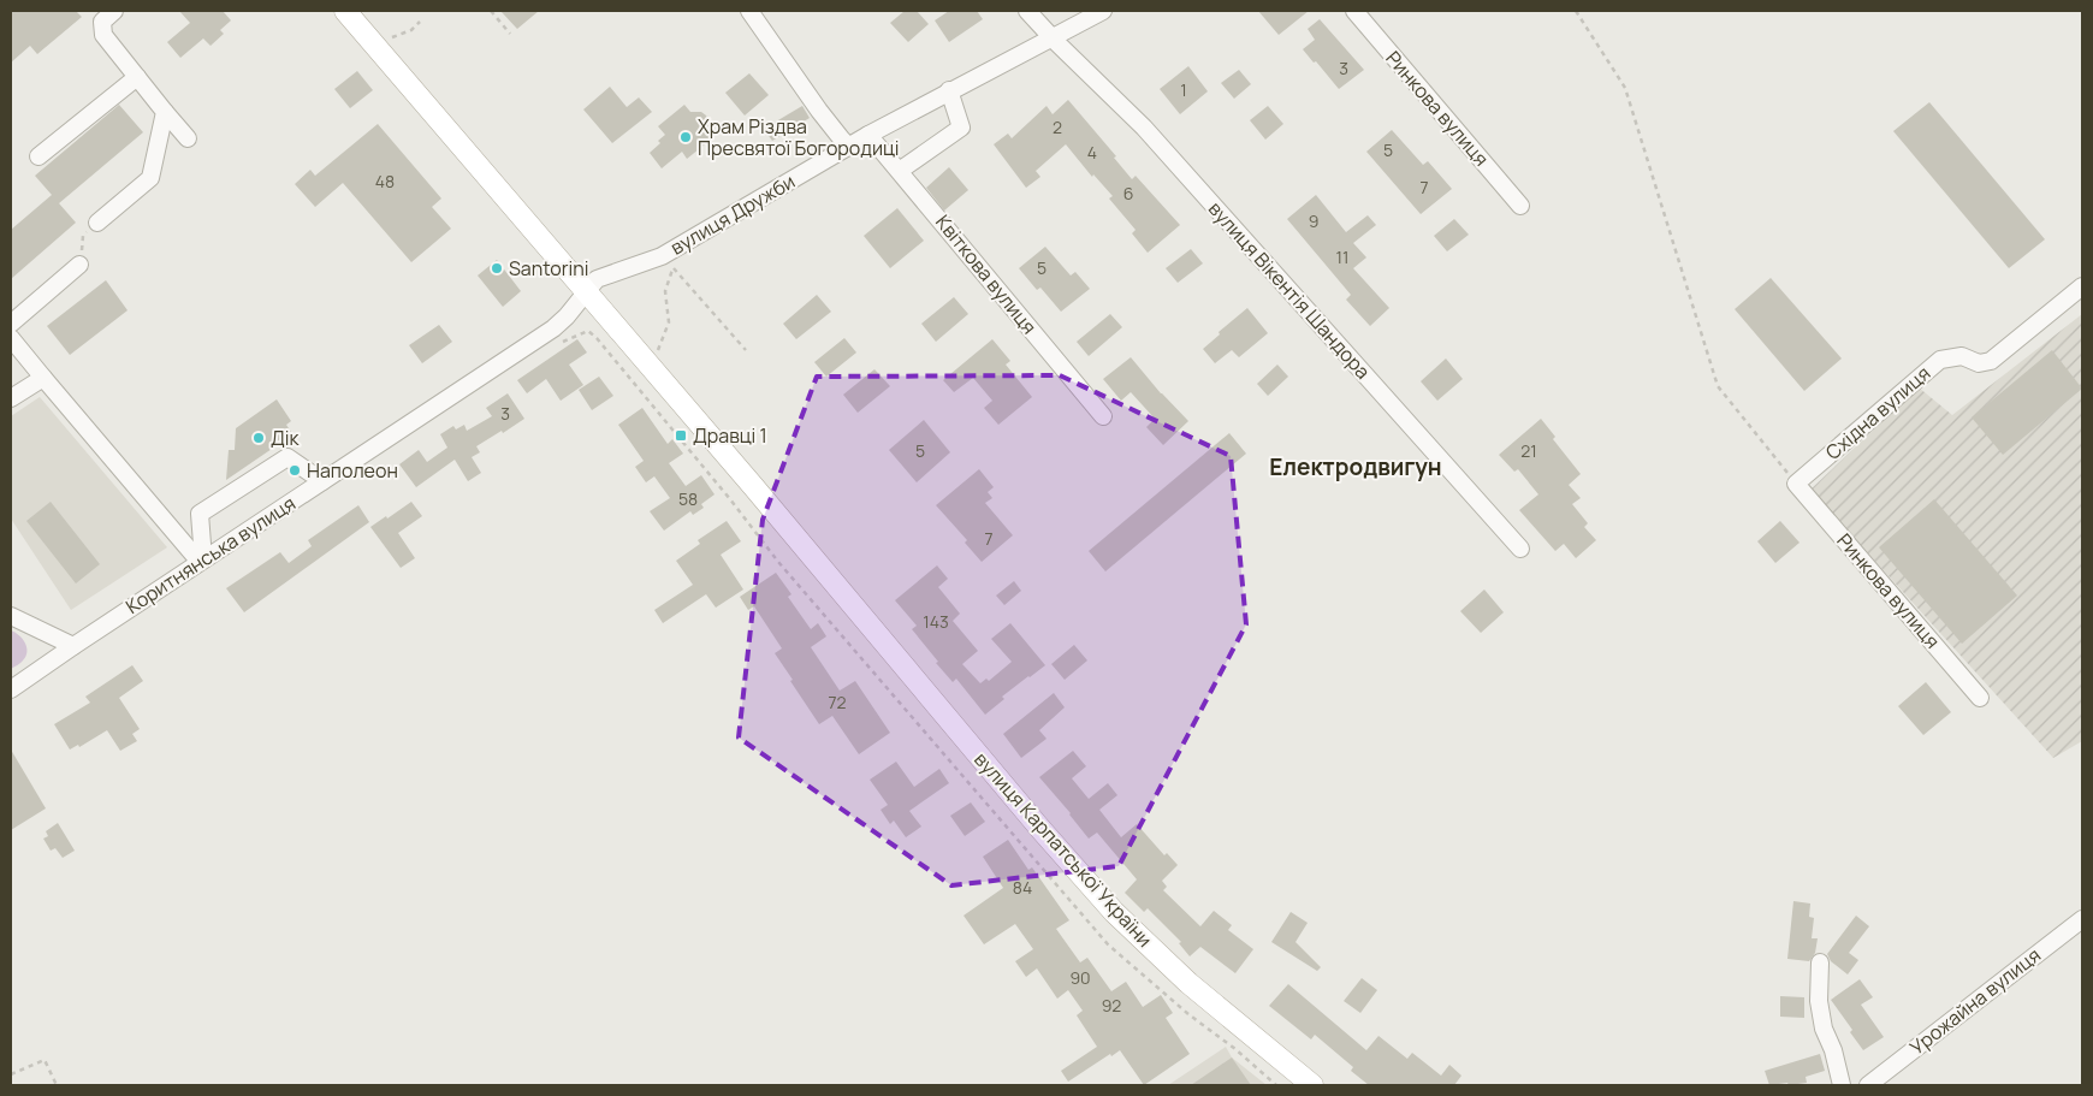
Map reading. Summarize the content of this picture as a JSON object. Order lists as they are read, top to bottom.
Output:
{
  "streets": {
    "main road": ["вулиця Карпатської України"],
    "street": [
      "Ринкова вулиця",
      "вулиця Дружби",
      "Квіткова вулиця",
      "вулиця Вікентія Шандора",
      "Східна вулиця",
      "Коритнянська вулиця",
      "Урожайна вулиця"
    ]
  },
  "crossings": [
    ["Ринкова вулиця", "Східна вулиця"],
    ["вулиця Дружби", "Квіткова вулиця"],
    ["вулиця Дружби", "вулиця Вікентія Шандора"],
    ["вулиця Дружби", "Коритнянська вулиця"],
    ["вулиця Дружби", "вулиця Карпатської України"],
    ["Коритнянська вулиця", "вулиця Карпатської України"]
  ],
  "districts": ["Електродвигун"],
  "places": {
    "other": [
      "Храм Різдва Пресвятої Богородиці",
      "Santorini",
      "Дік",
      "Наполеон"
    ],
    "transit": ["Дравці 1"]
  },
  "house_numbers": [
    "3",
    "1",
    "2",
    "5",
    "4",
    "48",
    "7",
    "6",
    "9",
    "11",
    "5",
    "3",
    "5",
    "21",
    "58",
    "7",
    "143",
    "72",
    "84",
    "90",
    "92"
  ]
}
